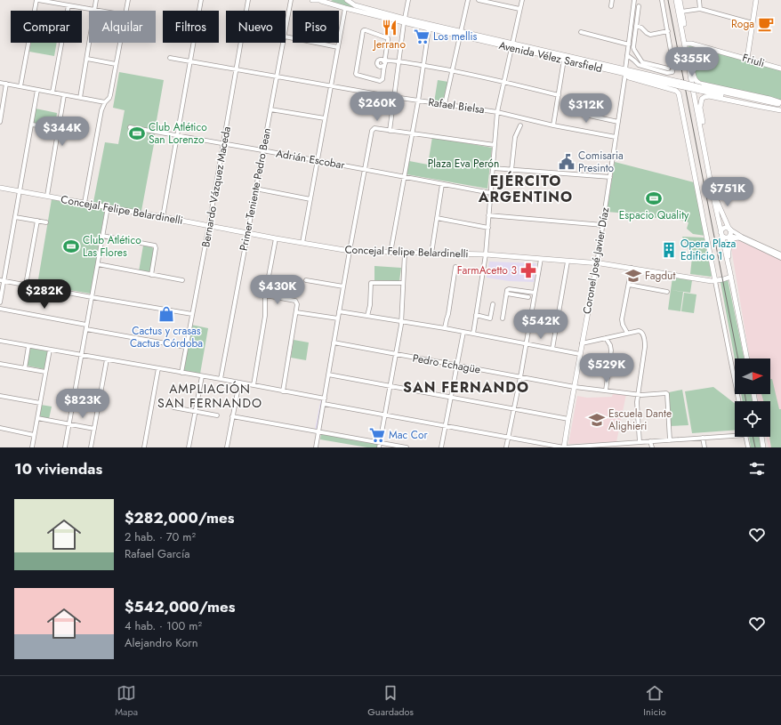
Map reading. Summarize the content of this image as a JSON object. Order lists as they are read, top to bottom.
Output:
{
  "streets": {
    "main road": [
      "Avenida Vélez Sarsfield",
      "Friuli",
      "Concejal Felipe Belardinelli",
      "Coronel José Javier Díaz"
    ],
    "street": [
      "Rafael Bielsa",
      "Adrián Escobar",
      "Bernardo Vázquez Maceda",
      "Primer Teniente Pedro Bean",
      "Pedro Echagüe"
    ]
  },
  "crossings": [
    ["Avenida Vélez Sarsfield", "Coronel José Javier Díaz"],
    ["Rafael Bielsa", "Bernardo Vázquez Maceda"],
    ["Rafael Bielsa", "Primer Teniente Pedro Bean"],
    ["Rafael Bielsa", "Coronel José Javier Díaz"],
    ["Adrián Escobar", "Bernardo Vázquez Maceda"],
    ["Adrián Escobar", "Primer Teniente Pedro Bean"],
    ["Bernardo Vázquez Maceda", "Concejal Felipe Belardinelli"],
    ["Primer Teniente Pedro Bean", "Concejal Felipe Belardinelli"],
    ["Concejal Felipe Belardinelli", "Coronel José Javier Díaz"],
    ["Coronel José Javier Díaz", "Pedro Echagüe"]
  ],
  "districts": ["EJÉRCITO ARGENTINO", "SAN FERNANDO", "AMPLIACIÓN SAN FERNANDO"],
  "parks": ["Plaza Eva Perón"],
  "places": {
    "cafe": ["Roga"],
    "restaurant": ["Jerrano"],
    "supermarket": ["Los mellis", "Mac Cor"],
    "sports": ["Club Atlético San Lorenzo", "Espacio Quality", "Club Atlético Las Flores"],
    "public building": ["Comisaria Presinto"],
    "building": ["Opera Plaza Edificio 1"],
    "pharmacy": ["FarmAcetto 3"],
    "school or university": ["Fagdut", "Escuela Dante Alighieri"],
    "shop": ["Cactus y crasas Cactus Córdoba"]
  },
  "north": "right",
  "page": {
    "chip": [
      "Comprar",
      "Alquilar",
      "Filtros",
      "Nuevo",
      "Piso"
    ],
    "price": [
      "$355K",
      "$260K",
      "$312K",
      "$344K",
      "$751K",
      "$430K",
      "$282K",
      "$542K",
      "$529K",
      "$823K"
    ],
    "heading": "10 viviendas",
    "list": [
      {
        "name": "$282,000/mes",
        "note": "2 hab. · 70 m² · Rafael García"
      },
      {
        "name": "$542,000/mes",
        "note": "4 hab. · 100 m² · Alejandro Korn"
      }
    ],
    "tabs": ["Mapa", "Guardados", "Inicio"]
  }
}
